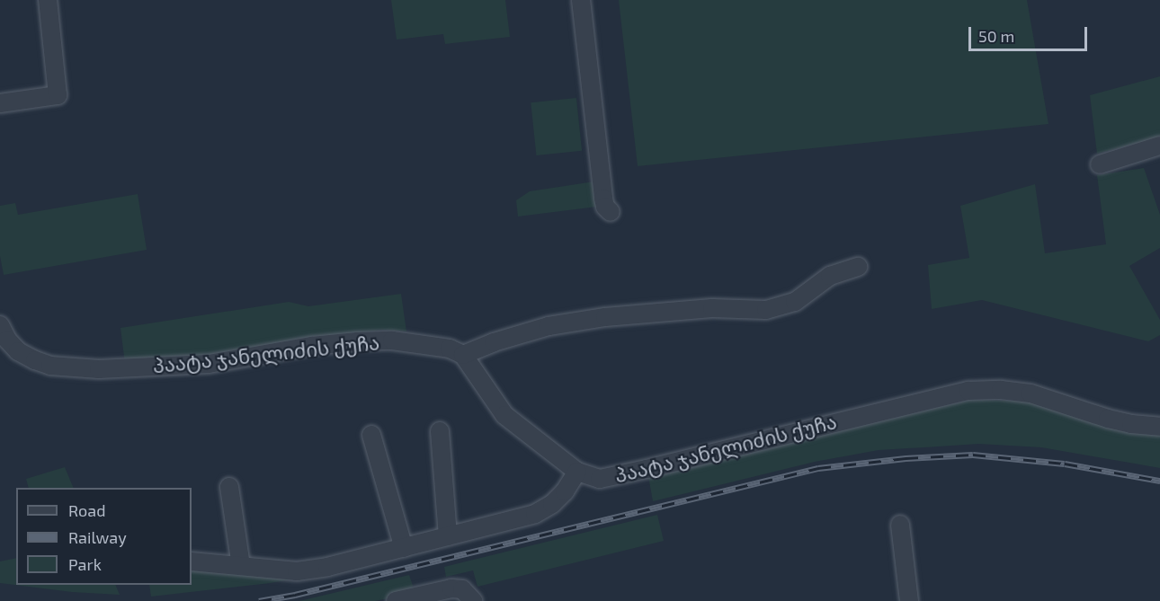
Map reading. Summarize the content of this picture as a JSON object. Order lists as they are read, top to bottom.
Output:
{
  "streets": {
    "street": ["პაატა ჯანელიძის ქუჩა"]
  },
  "legend": ["Road", "Railway", "Park"],
  "scale_bar": "50 m"
}
